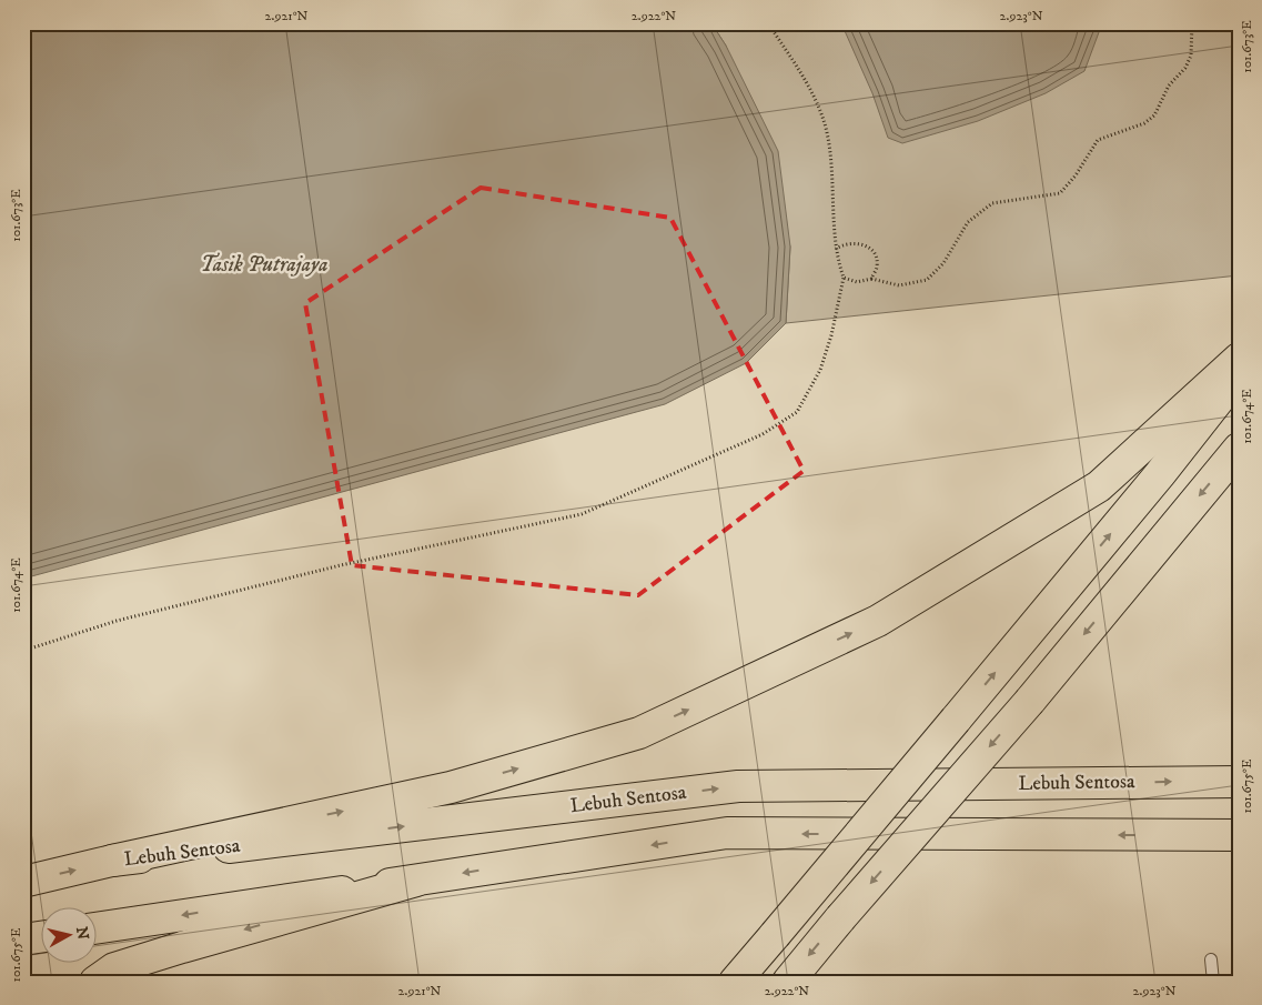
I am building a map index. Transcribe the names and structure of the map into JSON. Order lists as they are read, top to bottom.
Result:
{
  "streets": {
    "main road": ["Lebuh Sentosa"]
  },
  "water": ["Tasik Putrajaya"],
  "north": "right",
  "coordinates": [
    "2.921°N",
    "2.922°N",
    "2.923°N",
    "101.673°E",
    "101.674°E",
    "101.675°E"
  ]
}
